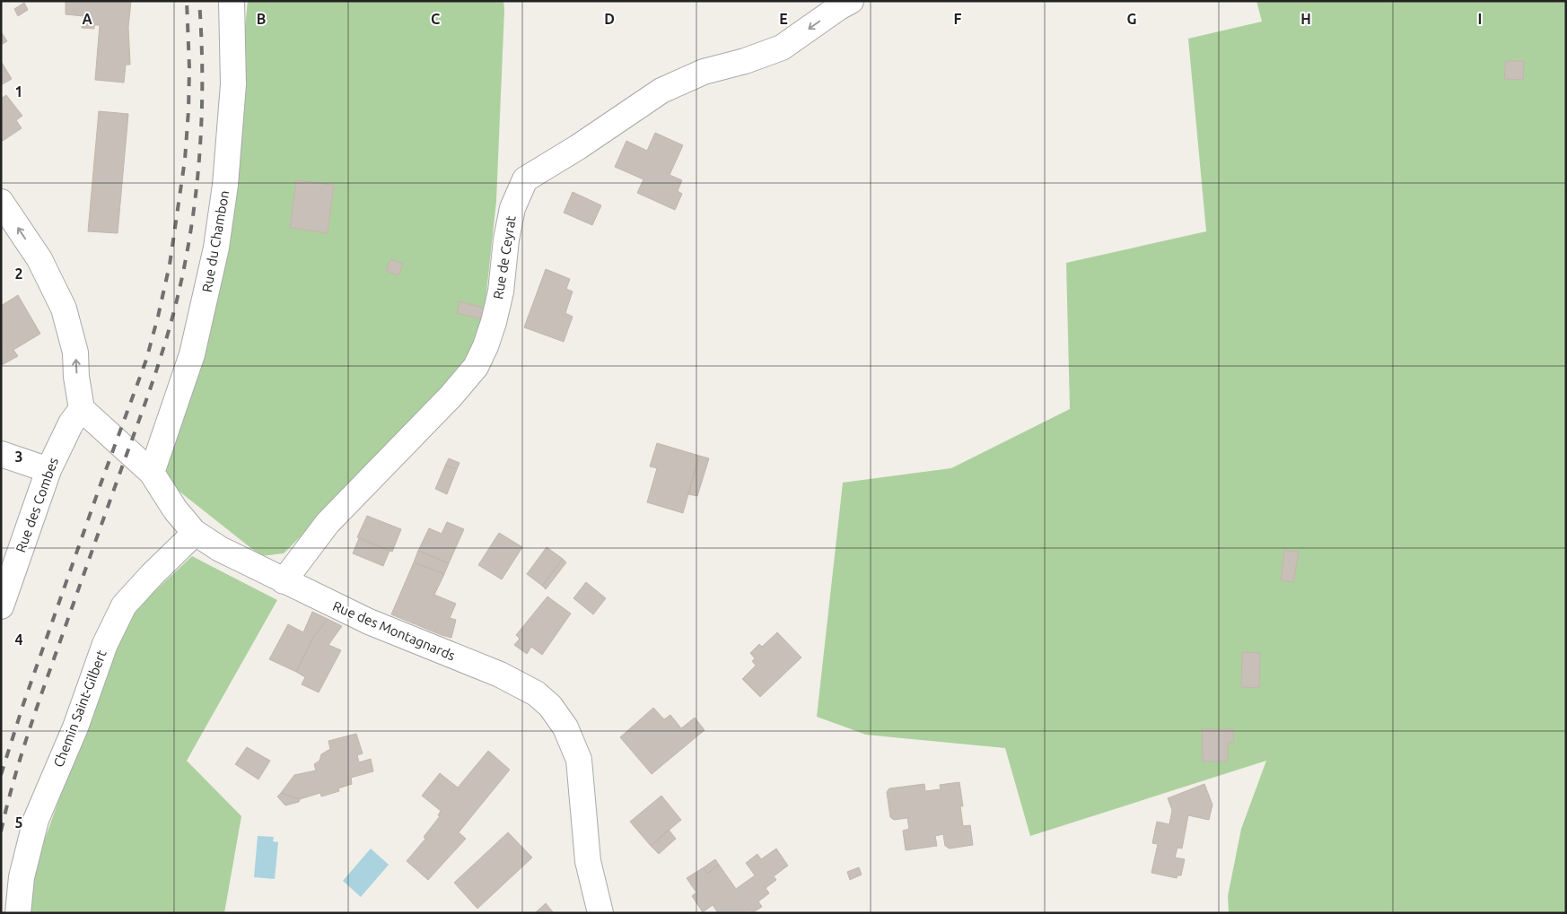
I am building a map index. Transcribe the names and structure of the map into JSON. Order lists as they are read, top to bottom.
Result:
{
  "streets": {
    "street": [
      "Rue du Chambon",
      "Rue de Ceyrat",
      "Rue des Combes",
      "Rue des Montagnards",
      "Chemin Saint-Gilbert"
    ]
  },
  "crossings": [
    ["Rue du Chambon", "Rue des Montagnards"],
    ["Rue de Ceyrat", "Rue des Montagnards"],
    ["Rue des Combes", "Rue des Montagnards"],
    ["Rue des Montagnards", "Chemin Saint-Gilbert"]
  ],
  "one_way": ["Rue de Ceyrat"],
  "grid": {
    "columns": [
      "A",
      "B",
      "C",
      "D",
      "E",
      "F",
      "G",
      "H",
      "I"
    ],
    "rows": [
      "1",
      "2",
      "3",
      "4",
      "5"
    ]
  }
}
